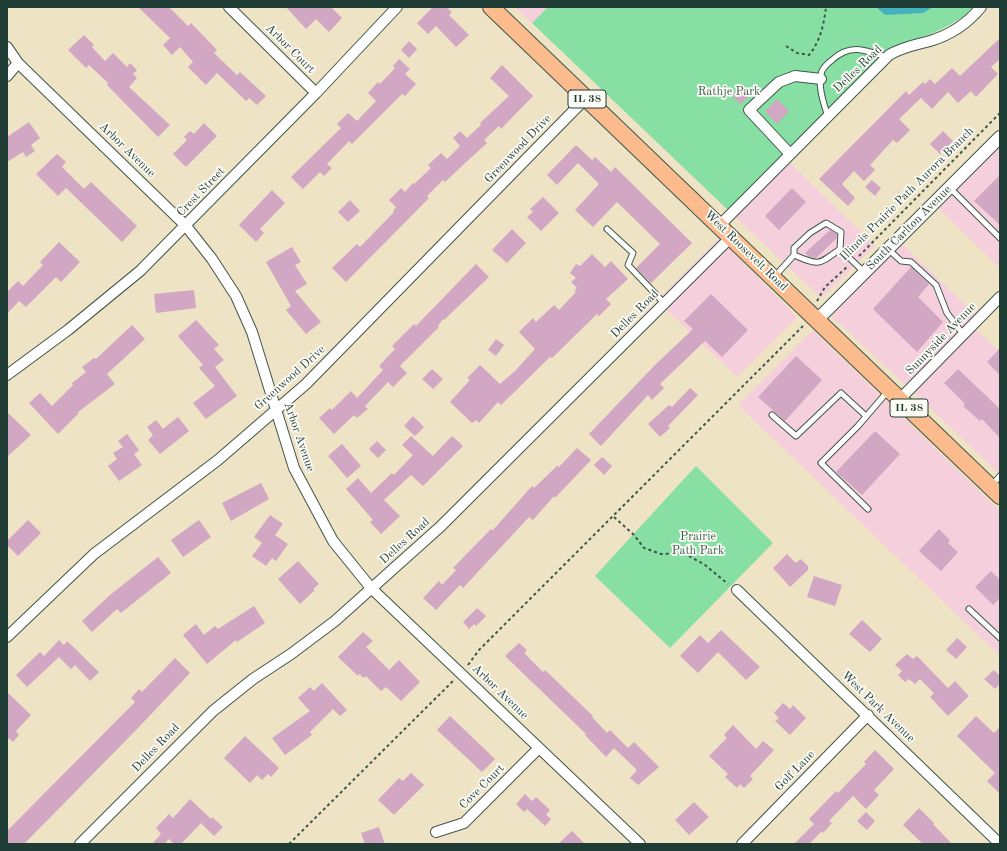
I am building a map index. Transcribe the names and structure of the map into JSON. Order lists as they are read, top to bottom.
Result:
{
  "streets": {
    "main road": ["IL 38", "West Roosevelt Road"],
    "street": [
      "Arbor Court",
      "Delles Road",
      "Greenwood Drive",
      "Arbor Avenue",
      "Crest Street",
      "South Carlton Avenue",
      "Sunnyside Avenue",
      "West Park Avenue",
      "Golf Lane",
      "Cove Court"
    ],
    "path": ["Illinois Prairie Path Aurora Branch"]
  },
  "crossings": [
    ["Arbor Court", "Crest Street"],
    ["Delles Road", "Arbor Avenue"],
    ["Delles Road", "West Roosevelt Road"],
    ["Greenwood Drive", "Arbor Avenue"],
    ["Greenwood Drive", "West Roosevelt Road"],
    ["Arbor Avenue", "Crest Street"],
    ["Arbor Avenue", "Cove Court"],
    ["South Carlton Avenue", "West Roosevelt Road"],
    ["West Roosevelt Road", "Sunnyside Avenue"],
    ["West Park Avenue", "Golf Lane"]
  ],
  "parks": ["Rathje Park", "Prairie Path Park"]
}
